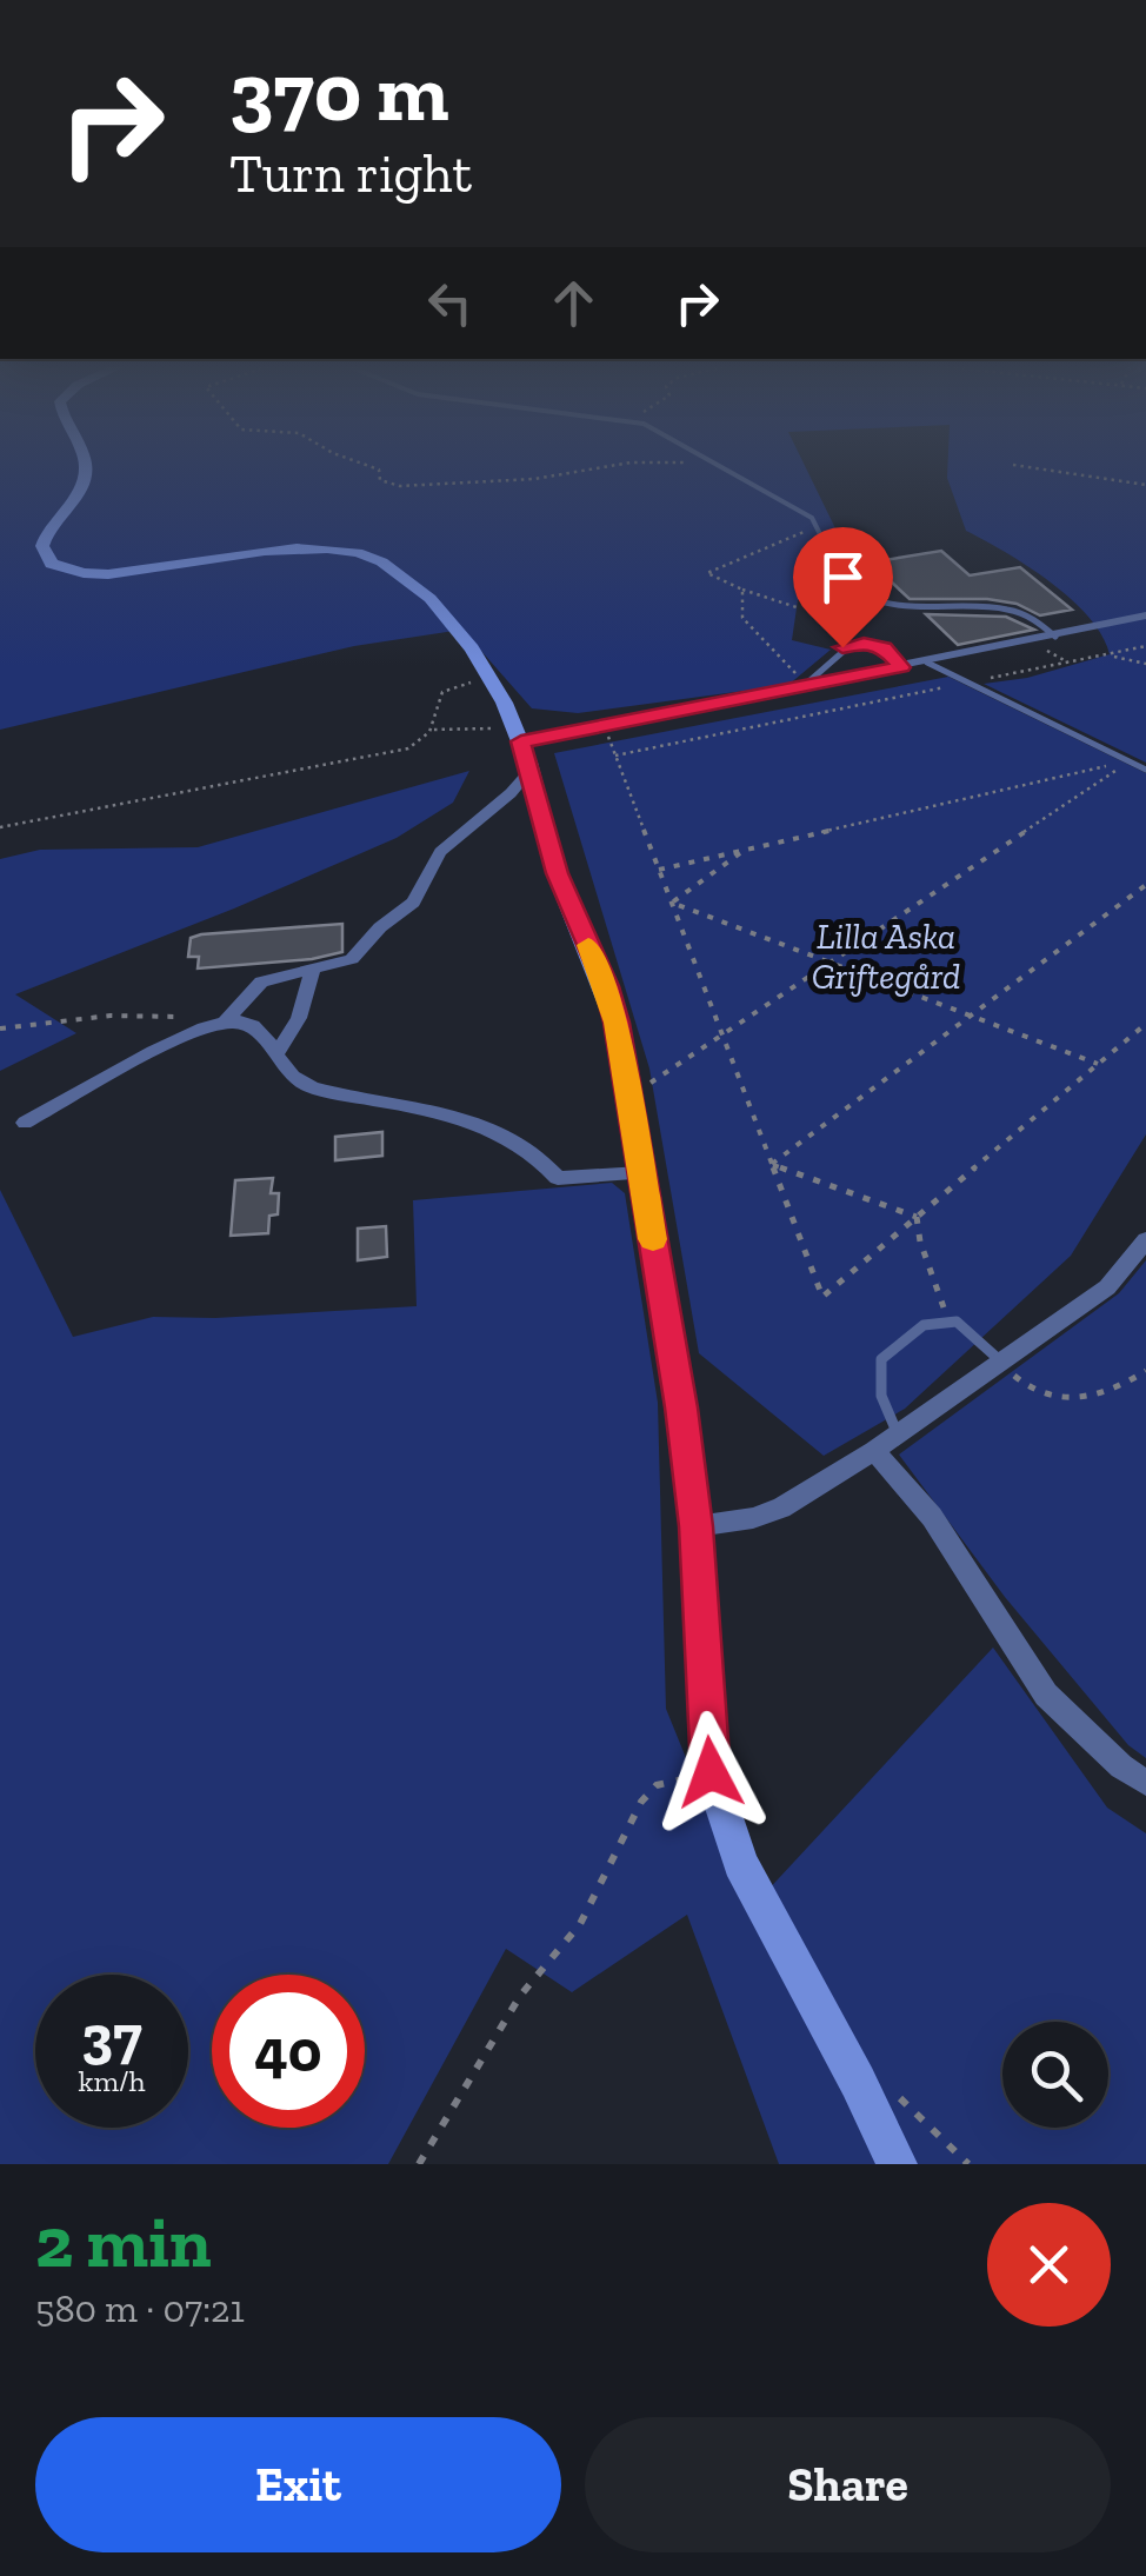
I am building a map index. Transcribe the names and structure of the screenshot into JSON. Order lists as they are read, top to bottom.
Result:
{
  "parks": ["Lilla Aska Griftegård"],
  "page": {
    "turn": ["370 m", "Turn right"],
    "speed": "37 km/h",
    "limit": "40",
    "heading": ["2 min", "580 m · 07:21"],
    "buttons": ["Exit", "Share"]
  }
}
